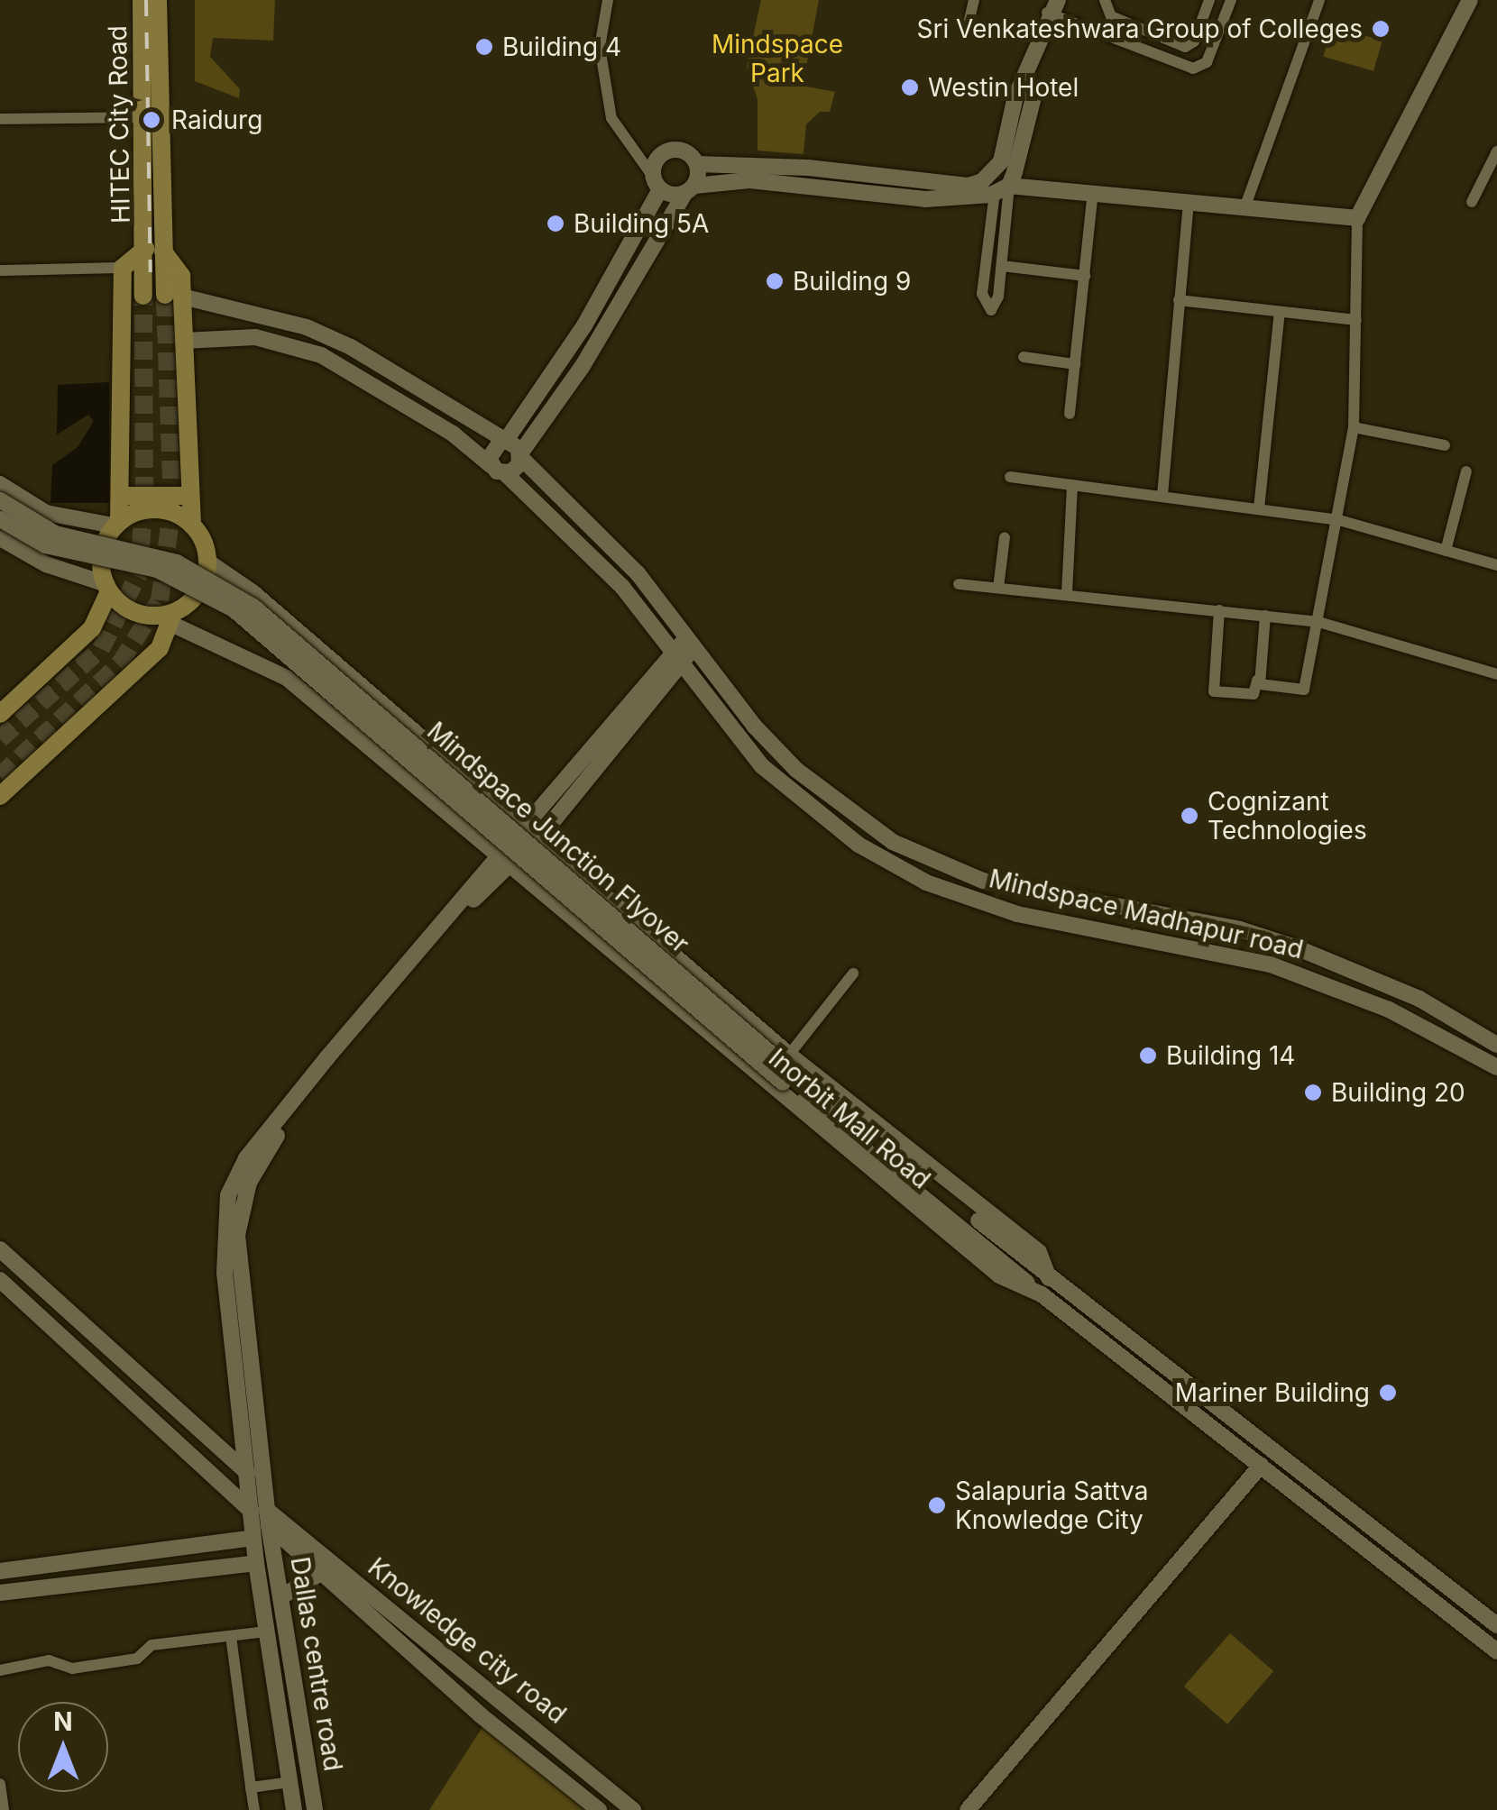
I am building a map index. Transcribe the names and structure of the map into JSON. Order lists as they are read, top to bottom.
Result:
{
  "streets": {
    "main road": ["HITEC City Road"],
    "street": [
      "Mindspace Junction Flyover",
      "Mindspace Madhapur road",
      "Inorbit Mall Road",
      "Knowledge city road",
      "Dallas centre road"
    ]
  },
  "crossings": [
    ["Mindspace Junction Flyover", "Inorbit Mall Road"],
    ["Knowledge city road", "Dallas centre road"]
  ],
  "parks": ["Mindspace Park"],
  "places": [
    "Sri Venkateshwara Group of Colleges",
    "Building 4",
    "Westin Hotel",
    "Raidurg",
    "Building 5A",
    "Building 9",
    "Cognizant Technologies",
    "Building 14",
    "Building 20",
    "Mariner Building",
    "Salapuria Sattva Knowledge City"
  ],
  "north": "top"
}
